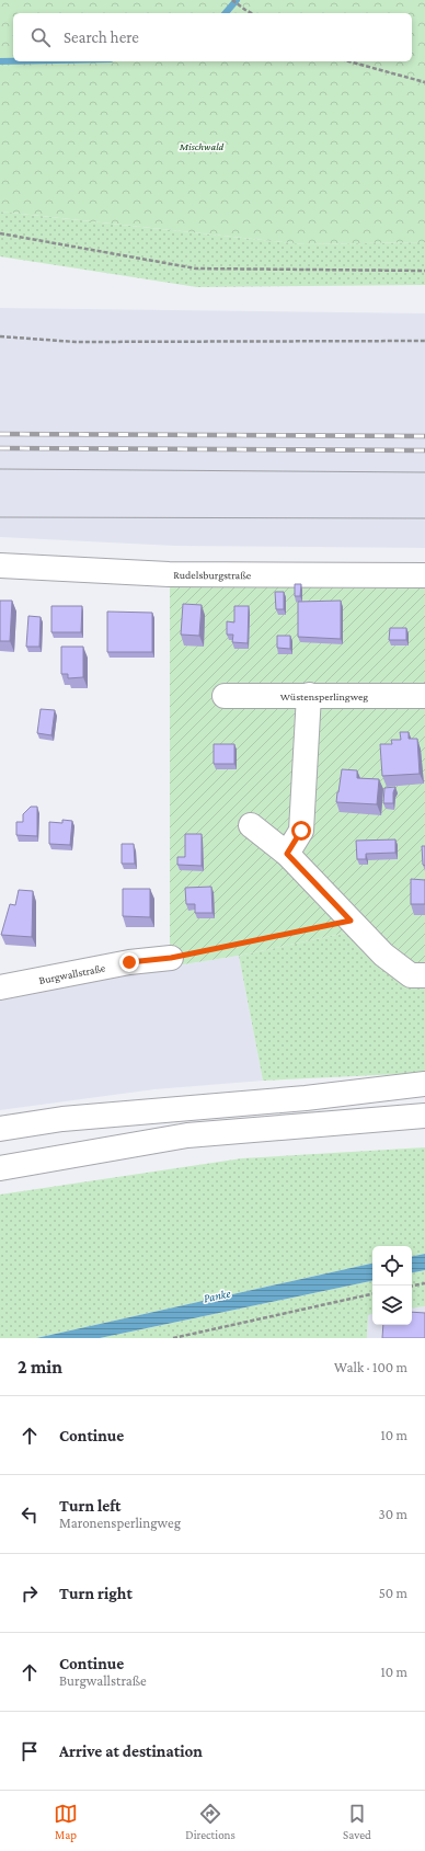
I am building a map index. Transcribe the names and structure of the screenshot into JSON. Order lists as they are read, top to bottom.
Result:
{
  "streets": {
    "main road": ["Rudelsburgstraße", "Wüstensperlingweg", "Burgwallstraße"]
  },
  "water": ["Panke"],
  "parks": ["Mischwald"],
  "page": {
    "search": "Search here",
    "heading": ["2 min", "Walk · 100 m"],
    "list": [
      ["Continue", "10 m"],
      ["Turn left", "Maronensperlingweg", "30 m"],
      ["Turn right", "50 m"],
      ["Continue", "Burgwallstraße", "10 m"],
      "Arrive at destination"
    ],
    "nav": ["Map", "Directions", "Saved"]
  }
}
